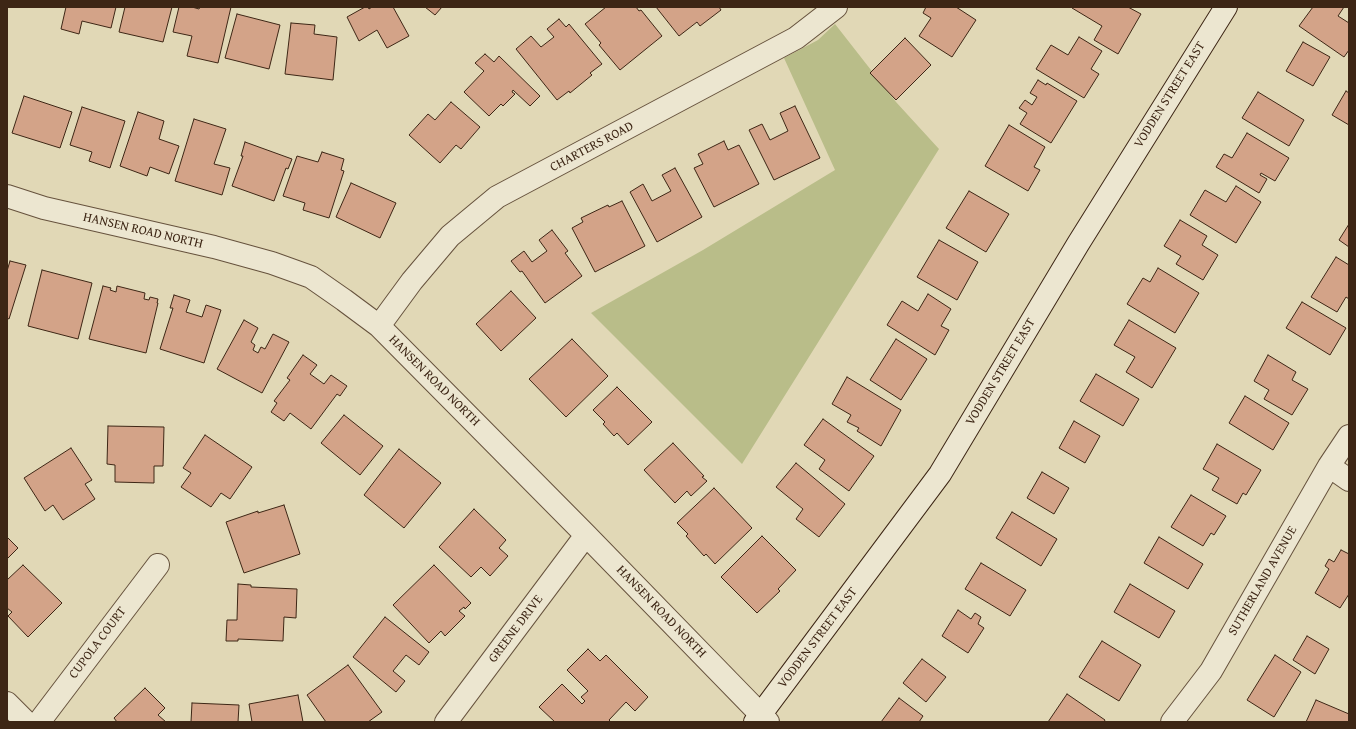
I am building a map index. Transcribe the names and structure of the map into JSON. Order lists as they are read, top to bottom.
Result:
{
  "streets": {
    "street": [
      "VODDEN STREET EAST",
      "CHARTERS ROAD",
      "HANSEN ROAD NORTH",
      "SUTHERLAND AVENUE",
      "GREENE DRIVE",
      "CUPOLA COURT"
    ]
  },
  "crossings": [
    ["VODDEN STREET EAST", "HANSEN ROAD NORTH"],
    ["CHARTERS ROAD", "HANSEN ROAD NORTH"],
    ["HANSEN ROAD NORTH", "GREENE DRIVE"]
  ]
}
